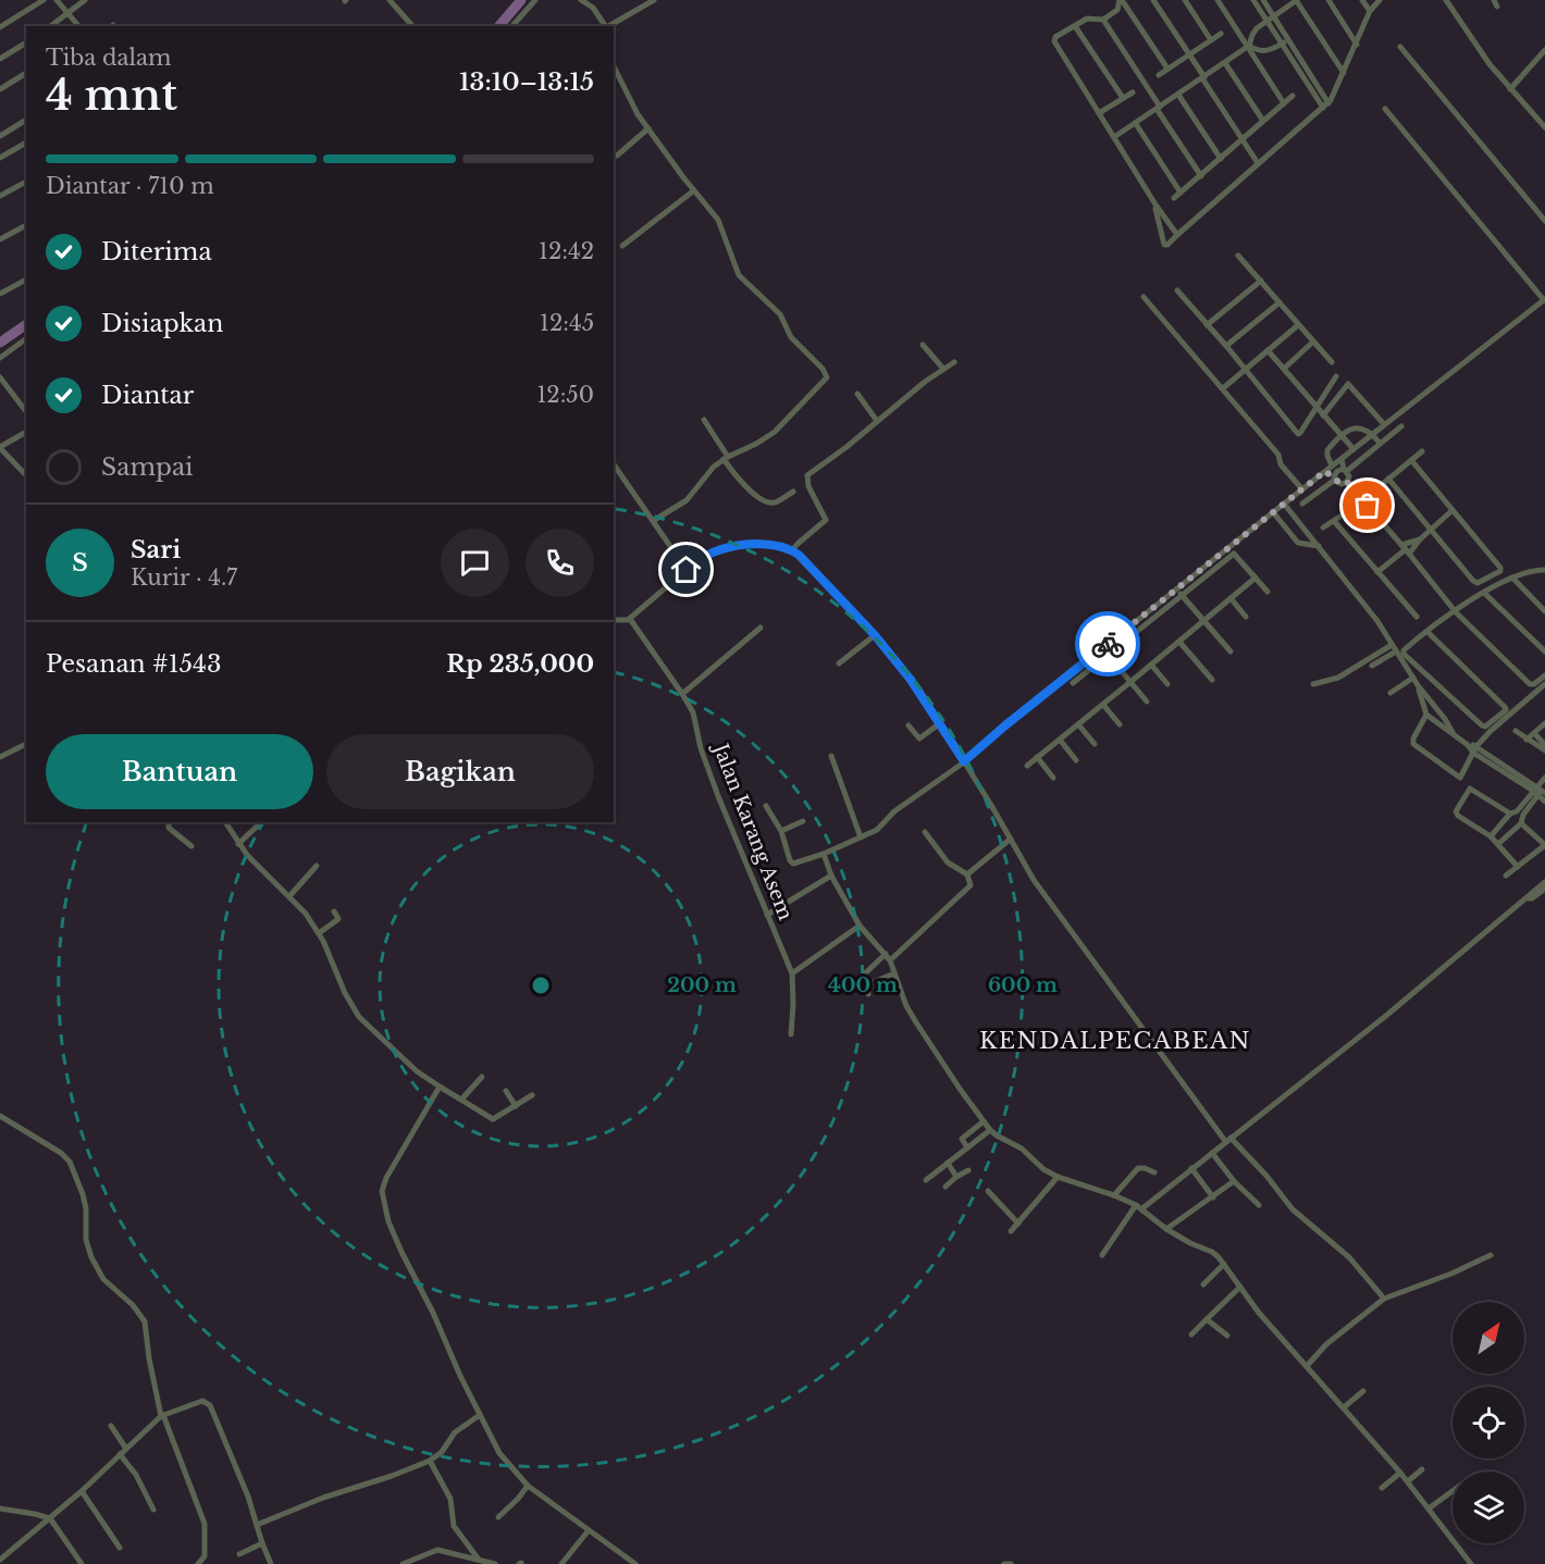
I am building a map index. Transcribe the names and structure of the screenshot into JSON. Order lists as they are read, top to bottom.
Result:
{
  "streets": {
    "street": ["Jalan Karang Asem"]
  },
  "districts": ["KENDALPECABEAN"],
  "north": "top right",
  "page": {
    "heading": ["4 mnt", "Tiba dalam", "13:10–13:15"],
    "panel": [
      "Sari",
      "Kurir · 4.7",
      "Pesanan #1543",
      "Rp 235,000"
    ],
    "bar": "Diantar · 710 m",
    "list": [
      ["Diterima", "12:42"],
      ["Disiapkan", "12:45"],
      ["Diantar", "12:50"],
      "Sampai"
    ],
    "round": "S",
    "buttons": ["Bantuan", "Bagikan"]
  },
  "rings": ["200 m", "400 m", "600 m"]
}
